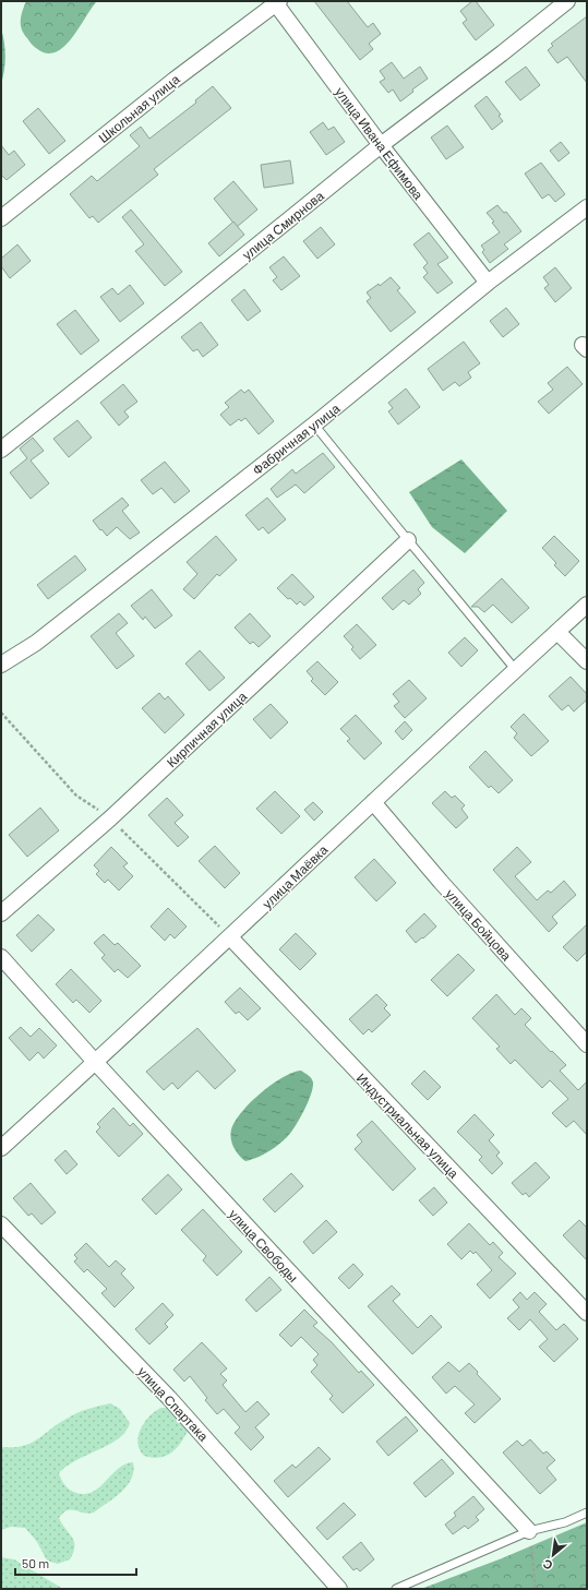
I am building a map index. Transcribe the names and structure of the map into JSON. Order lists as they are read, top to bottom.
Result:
{
  "streets": {
    "street": [
      "Школьная улица",
      "улица Ивана Ефимова",
      "улица Смирнова",
      "Фабричная улица",
      "Кирпичная улица",
      "улица Маёвка",
      "улица Бойцова",
      "Индустриальная улица",
      "улица Свободы",
      "улица Спартака"
    ]
  },
  "crossings": [
    ["Школьная улица", "улица Ивана Ефимова"],
    ["улица Ивана Ефимова", "улица Смирнова"],
    ["улица Ивана Ефимова", "Фабричная улица"],
    ["улица Маёвка", "улица Бойцова"],
    ["улица Маёвка", "Индустриальная улица"],
    ["улица Маёвка", "улица Свободы"]
  ],
  "scale_bar": "50 m",
  "north": "bottom left"
}
